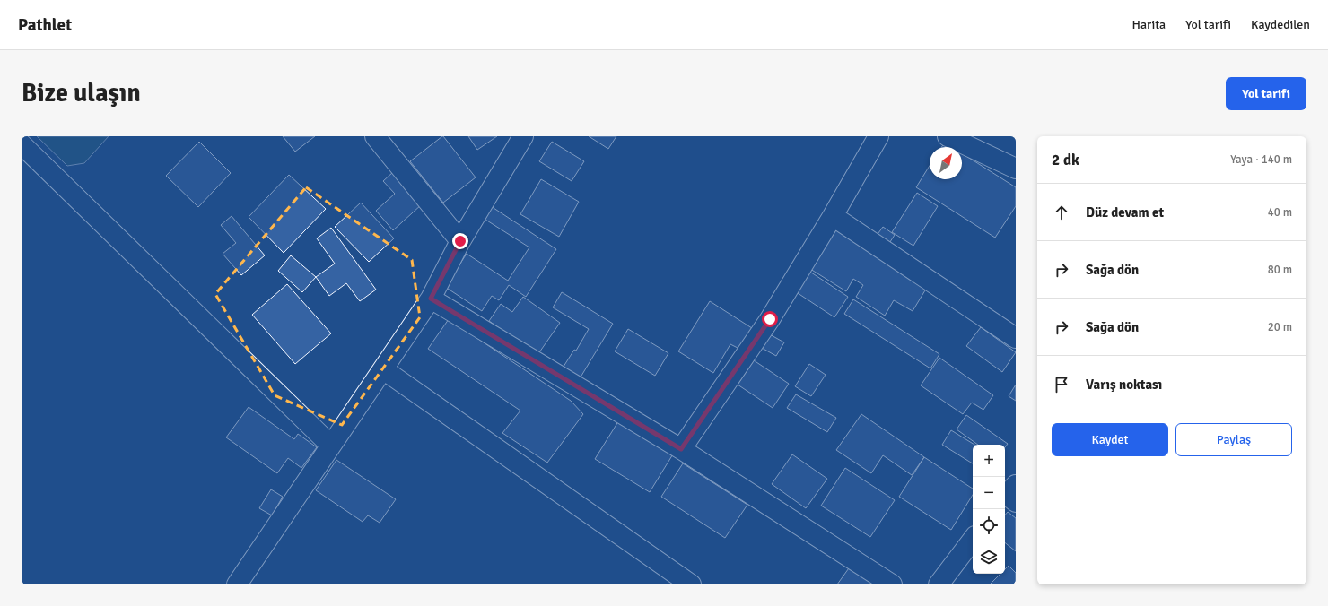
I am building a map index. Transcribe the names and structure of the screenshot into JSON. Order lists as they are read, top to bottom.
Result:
{
  "north": "top right",
  "page": {
    "header": "Pathlet",
    "nav": ["Harita", "Yol tarifi", "Kaydedilen"],
    "buttons": [
      "Yol tarifi",
      ["Kaydet", "Paylaş"]
    ],
    "title": "Bize ulaşın",
    "heading": ["2 dk", "Yaya · 140 m"],
    "list": [
      ["Düz devam et", "40 m"],
      ["Sağa dön", "80 m"],
      ["Sağa dön", "20 m"],
      "Varış noktası"
    ],
    "map_buttons": ["+", "−"]
  }
}
